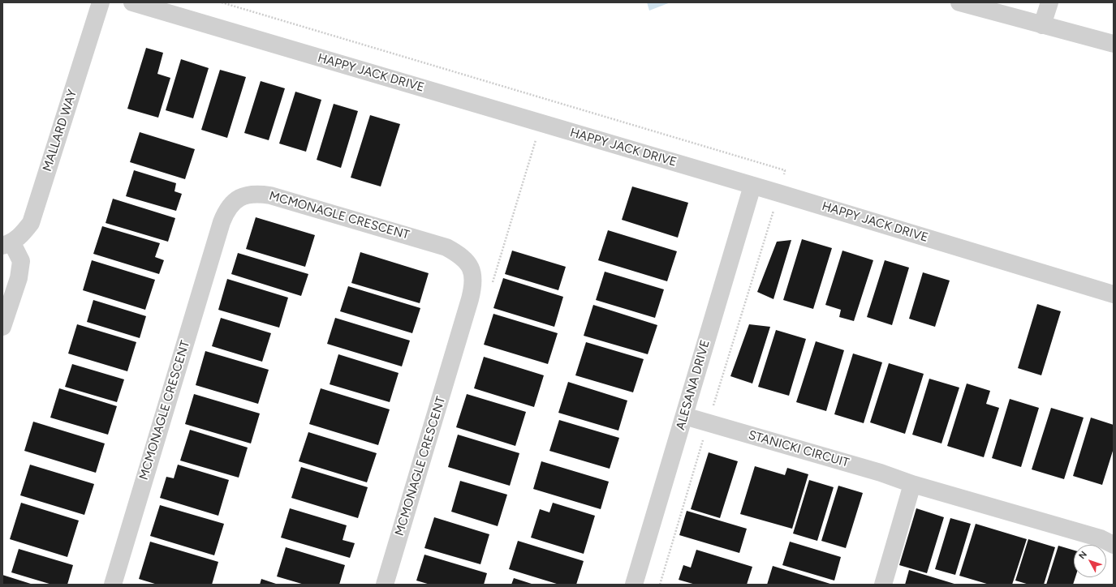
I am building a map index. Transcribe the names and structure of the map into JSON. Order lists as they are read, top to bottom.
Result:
{
  "streets": {
    "street": [
      "HAPPY JACK DRIVE",
      "MALLARD WAY",
      "MCMONAGLE CRESCENT",
      "ALESANA DRIVE",
      "STANICKI CIRCUIT"
    ]
  },
  "crossings": [
    ["HAPPY JACK DRIVE", "ALESANA DRIVE"],
    ["ALESANA DRIVE", "STANICKI CIRCUIT"]
  ],
  "north": "top left"
}
